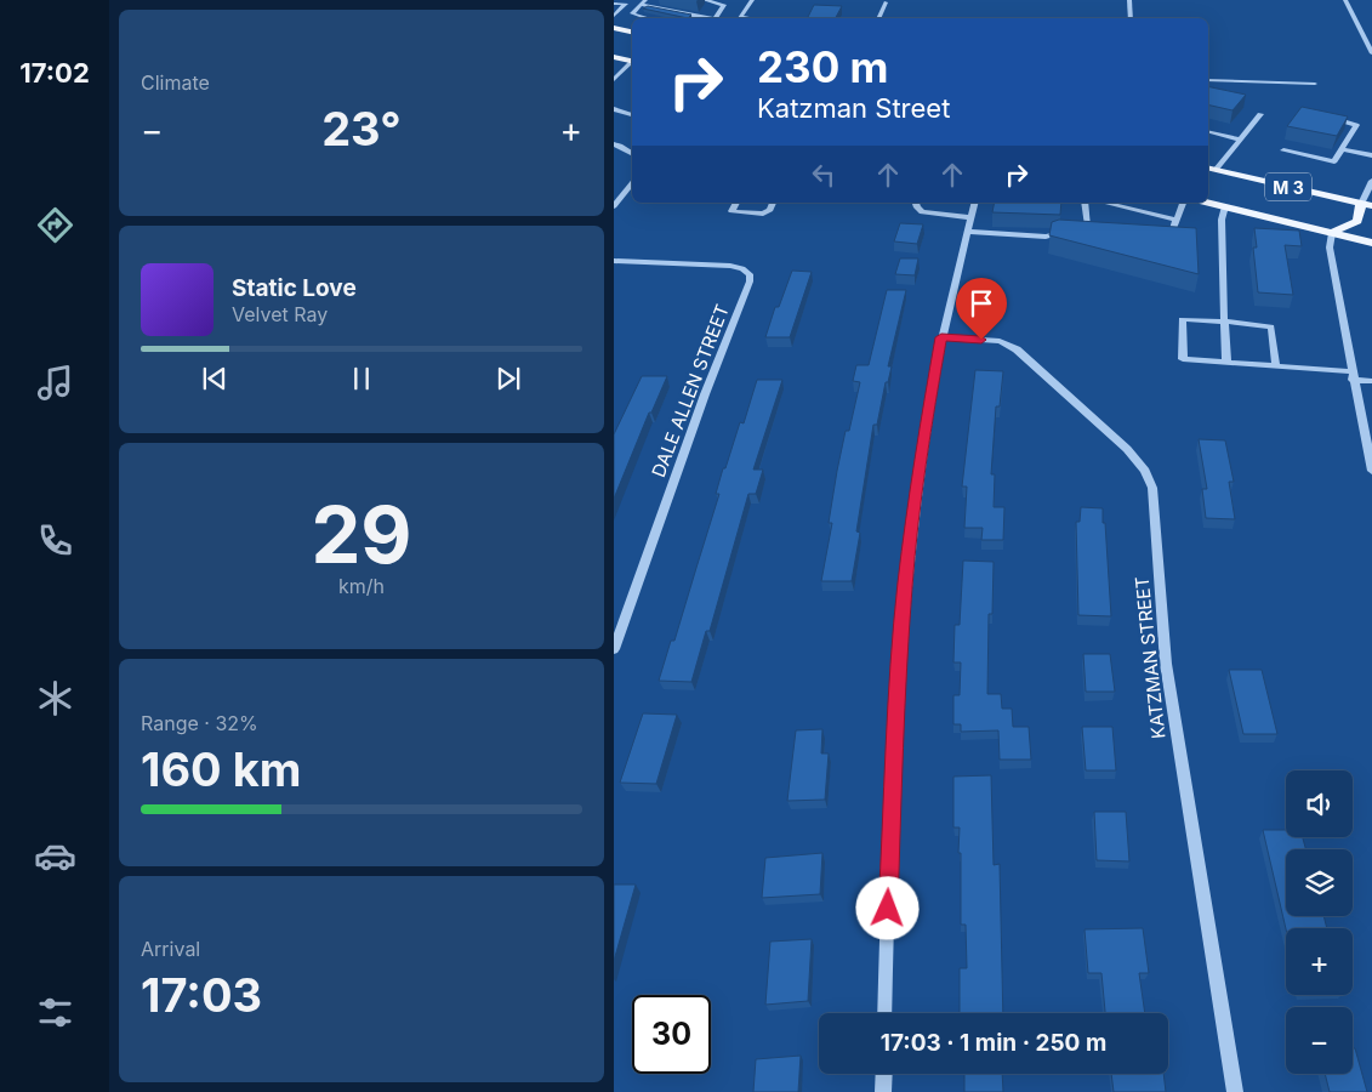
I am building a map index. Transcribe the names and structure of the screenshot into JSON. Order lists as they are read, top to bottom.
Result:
{
  "streets": {
    "main road": ["M 3"],
    "street": ["DALE ALLEN STREET", "KATZMAN STREET"]
  },
  "page": {
    "tabs": "17:02",
    "tile": [
      "Climate",
      ["29", "km/h"],
      ["Range · 32%", "160 km"],
      ["Arrival", "17:03"]
    ],
    "turn": ["230 m", "Katzman Street"],
    "heat": ["−", "23°", "+"],
    "song": ["Static Love", "Velvet Ray"],
    "map_buttons": ["+", "−"],
    "limit": "30",
    "trip": "17:03 · 1 min · 250 m"
  }
}
